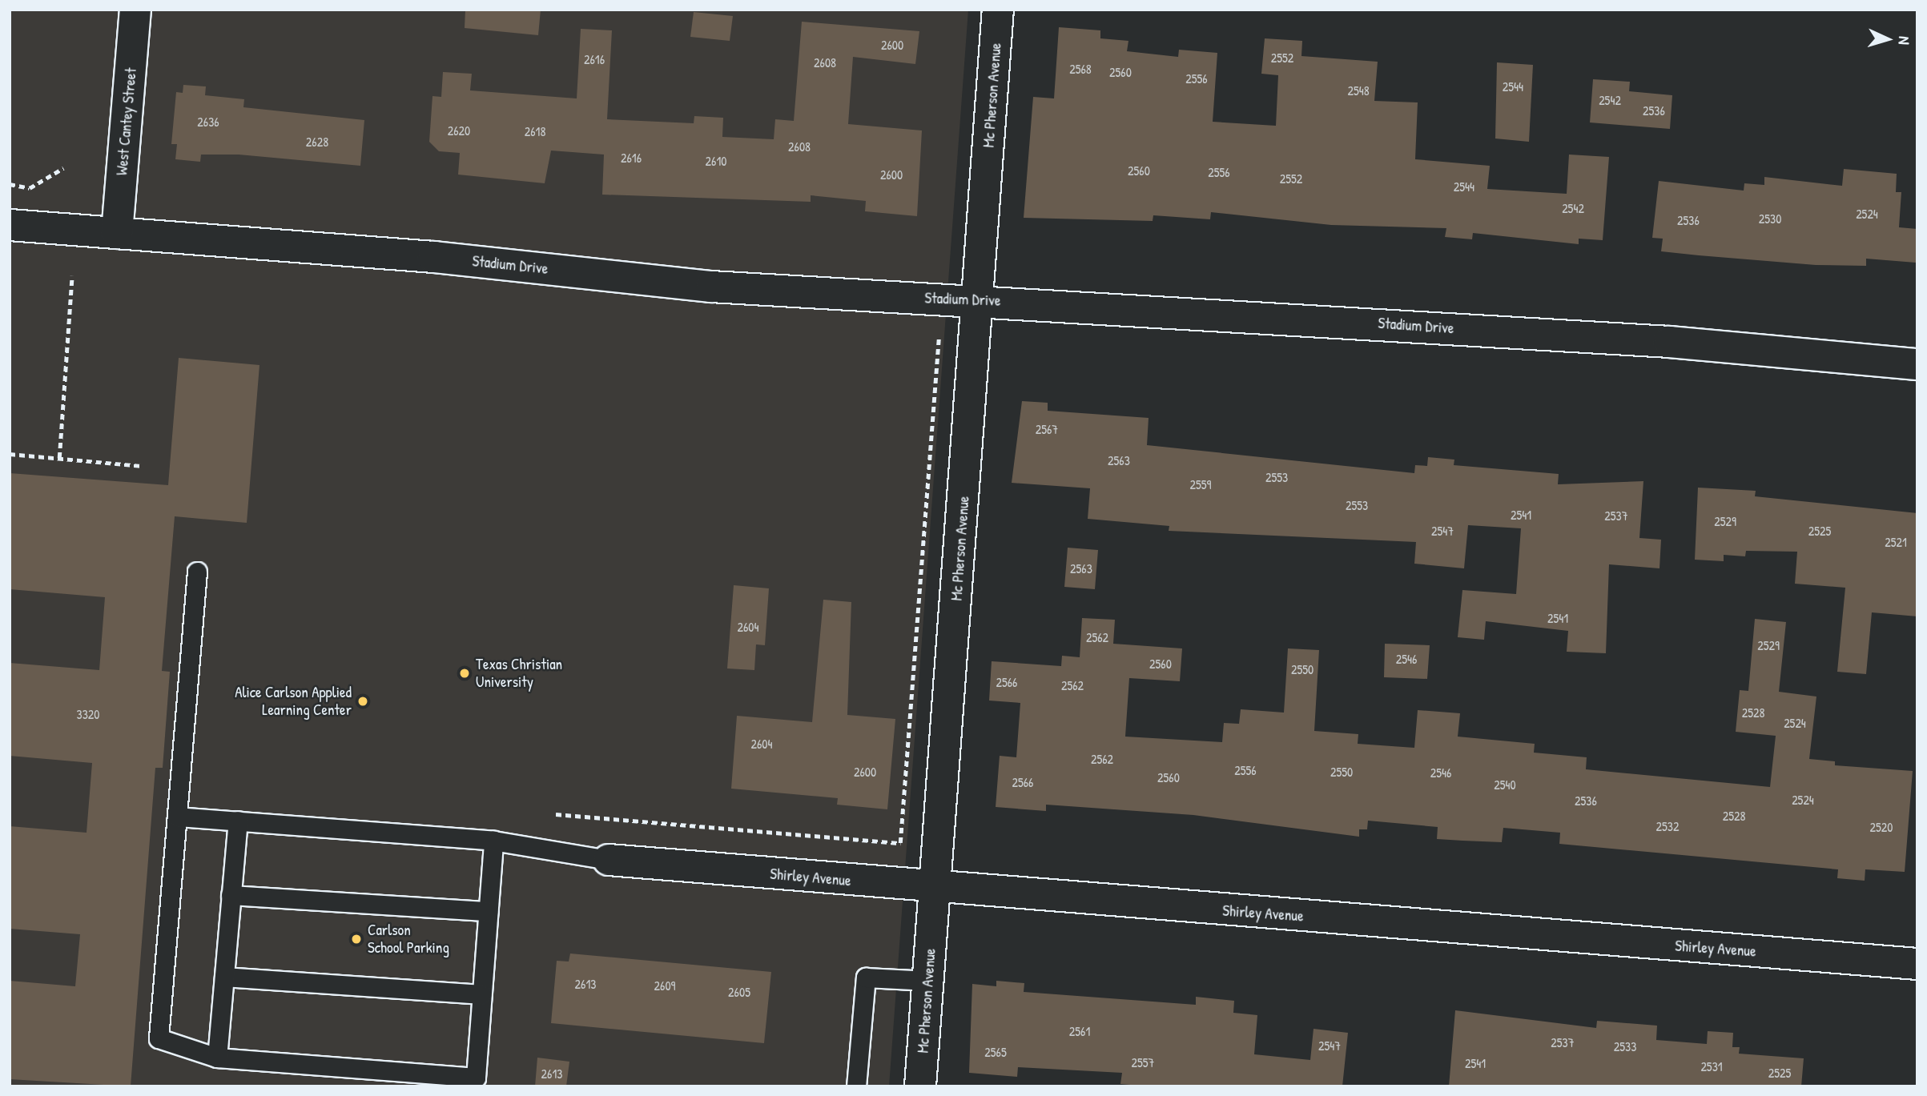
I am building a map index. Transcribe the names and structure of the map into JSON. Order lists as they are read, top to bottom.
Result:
{
  "streets": {
    "street": [
      "Mc Pherson Avenue",
      "West Cantey Street",
      "Stadium Drive",
      "Shirley Avenue"
    ]
  },
  "crossings": [
    ["Mc Pherson Avenue", "Stadium Drive"],
    ["Mc Pherson Avenue", "Shirley Avenue"],
    ["West Cantey Street", "Stadium Drive"]
  ],
  "places": ["Texas Christian University", "Alice Carlson Applied Learning Center", "Carlson School Parking"],
  "house_numbers": [
    "2600",
    "2552",
    "2616",
    "2608",
    "2568",
    "2560",
    "2556",
    "2544",
    "2548",
    "2542",
    "2536",
    "2636",
    "2620",
    "2618",
    "2628",
    "2608",
    "2616",
    "2610",
    "2560",
    "2556",
    "2600",
    "2552",
    "2544",
    "2542",
    "2524",
    "2530",
    "2536",
    "2567",
    "2563",
    "2553",
    "2559",
    "2553",
    "2541",
    "2537",
    "2529",
    "2547",
    "2525",
    "2521",
    "2563",
    "2541",
    "2604",
    "2562",
    "2529",
    "2546",
    "2560",
    "2550",
    "2566",
    "2562",
    "2528",
    "3320",
    "2524",
    "2604",
    "2562",
    "2556",
    "2600",
    "2550",
    "2546",
    "2560",
    "2566",
    "2540",
    "2524",
    "2536",
    "2528",
    "2532",
    "2520",
    "2613",
    "2609",
    "2605",
    "2561",
    "2537",
    "2547",
    "2533",
    "2565",
    "2557",
    "2541",
    "2531",
    "2525",
    "2613"
  ],
  "north": "right"
}
